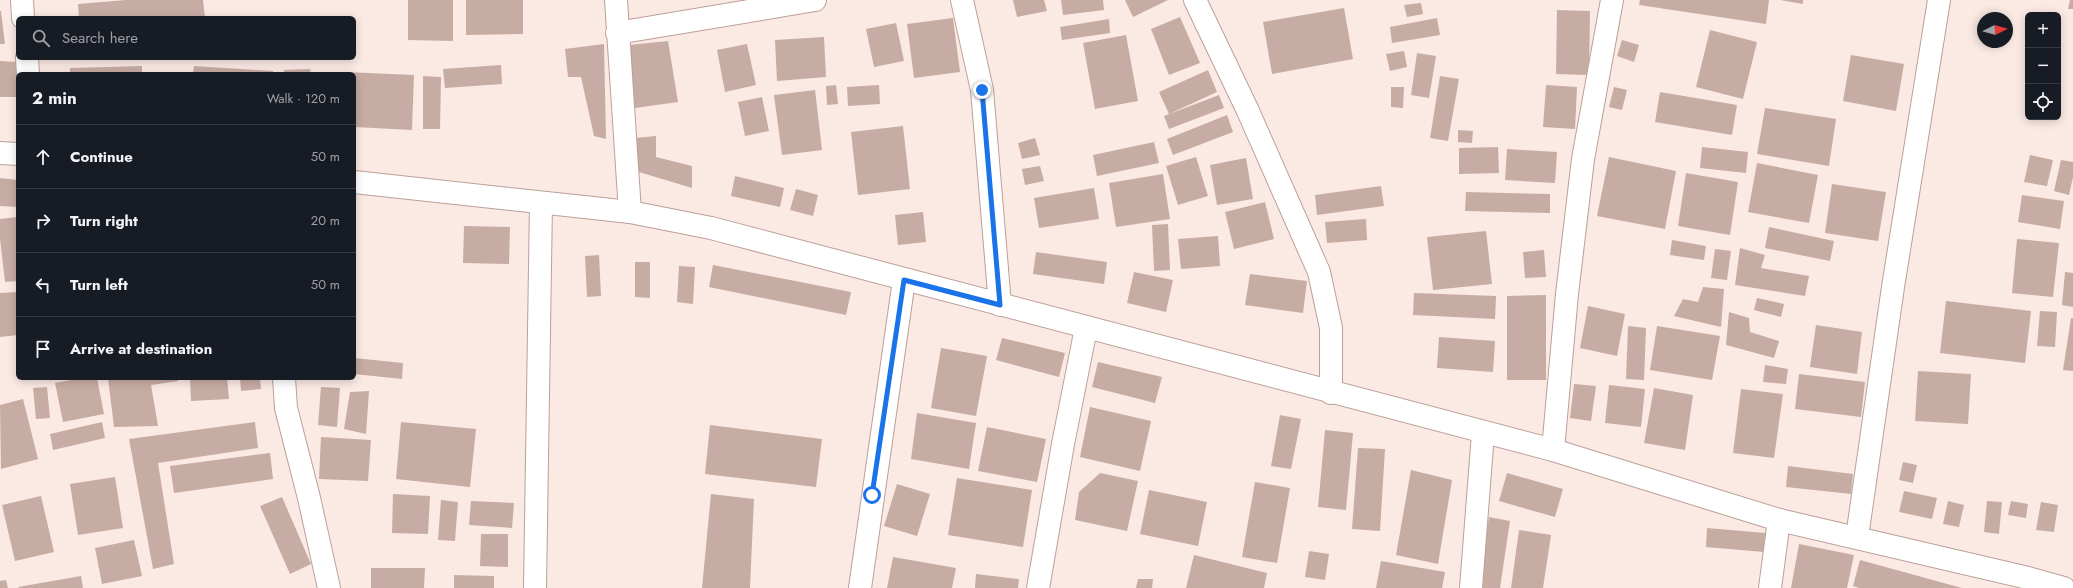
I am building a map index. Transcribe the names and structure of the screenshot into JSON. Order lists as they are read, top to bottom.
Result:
{
  "north": "right",
  "page": {
    "map_buttons": ["+", "−"],
    "search": "Search here",
    "heading": ["2 min", "Walk · 120 m"],
    "list": [
      ["Continue", "50 m"],
      ["Turn right", "20 m"],
      ["Turn left", "50 m"],
      "Arrive at destination"
    ]
  }
}
